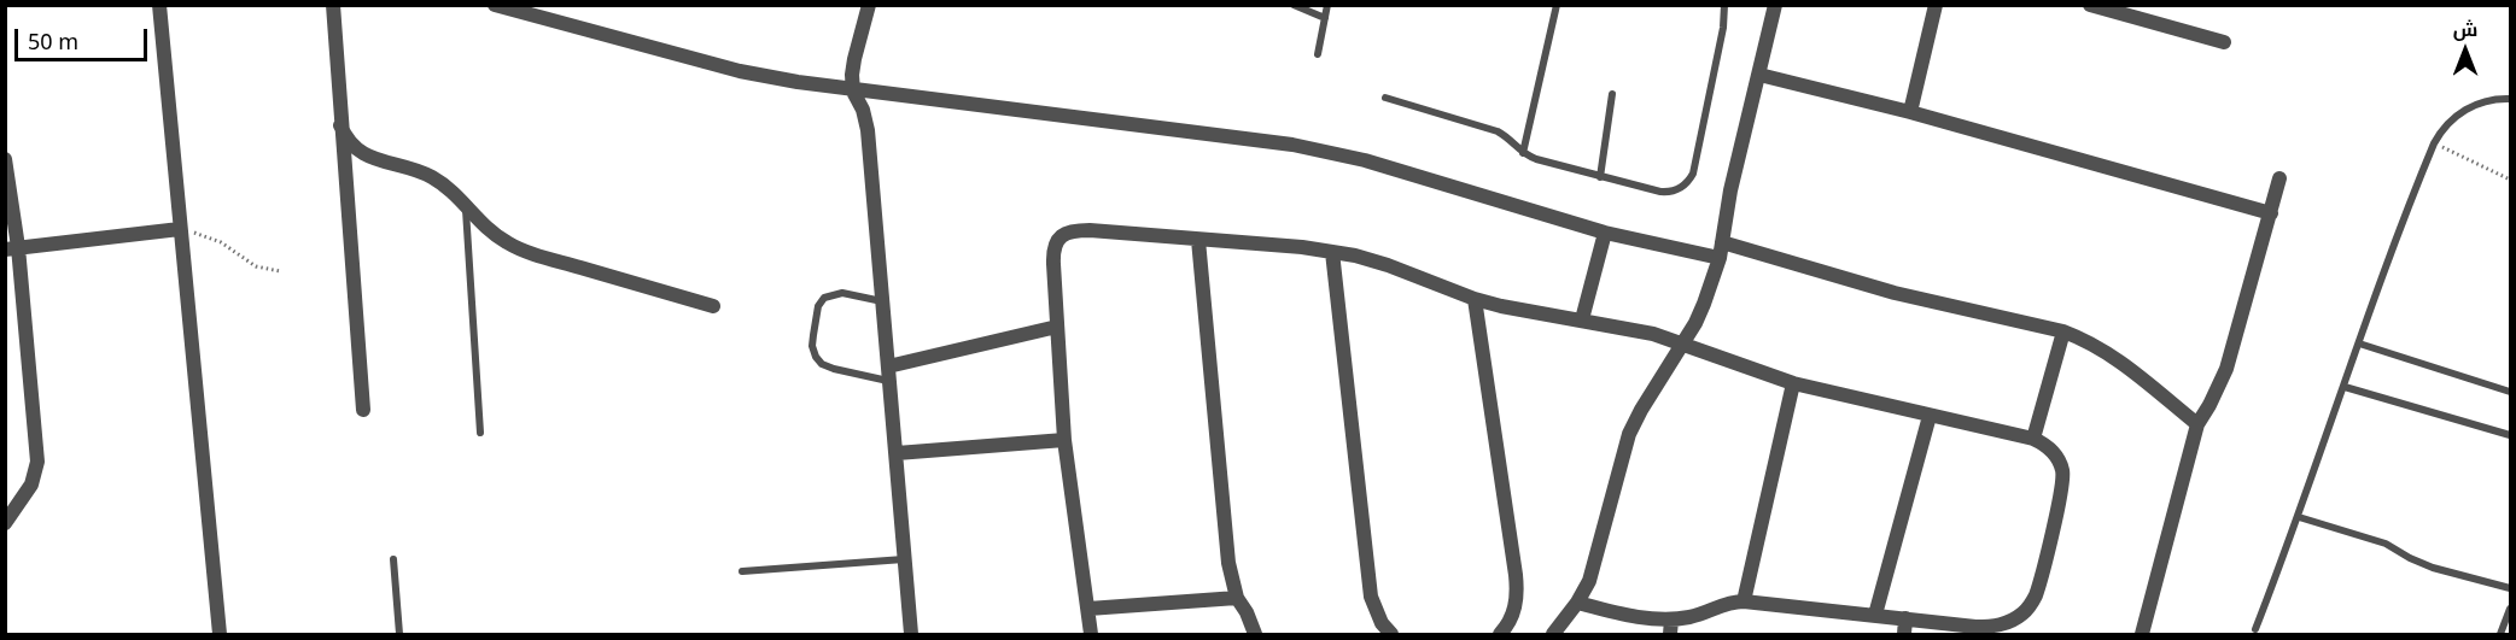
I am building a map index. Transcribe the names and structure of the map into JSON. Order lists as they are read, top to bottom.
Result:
{
  "scale_bar": "50 m",
  "north": "top"
}
